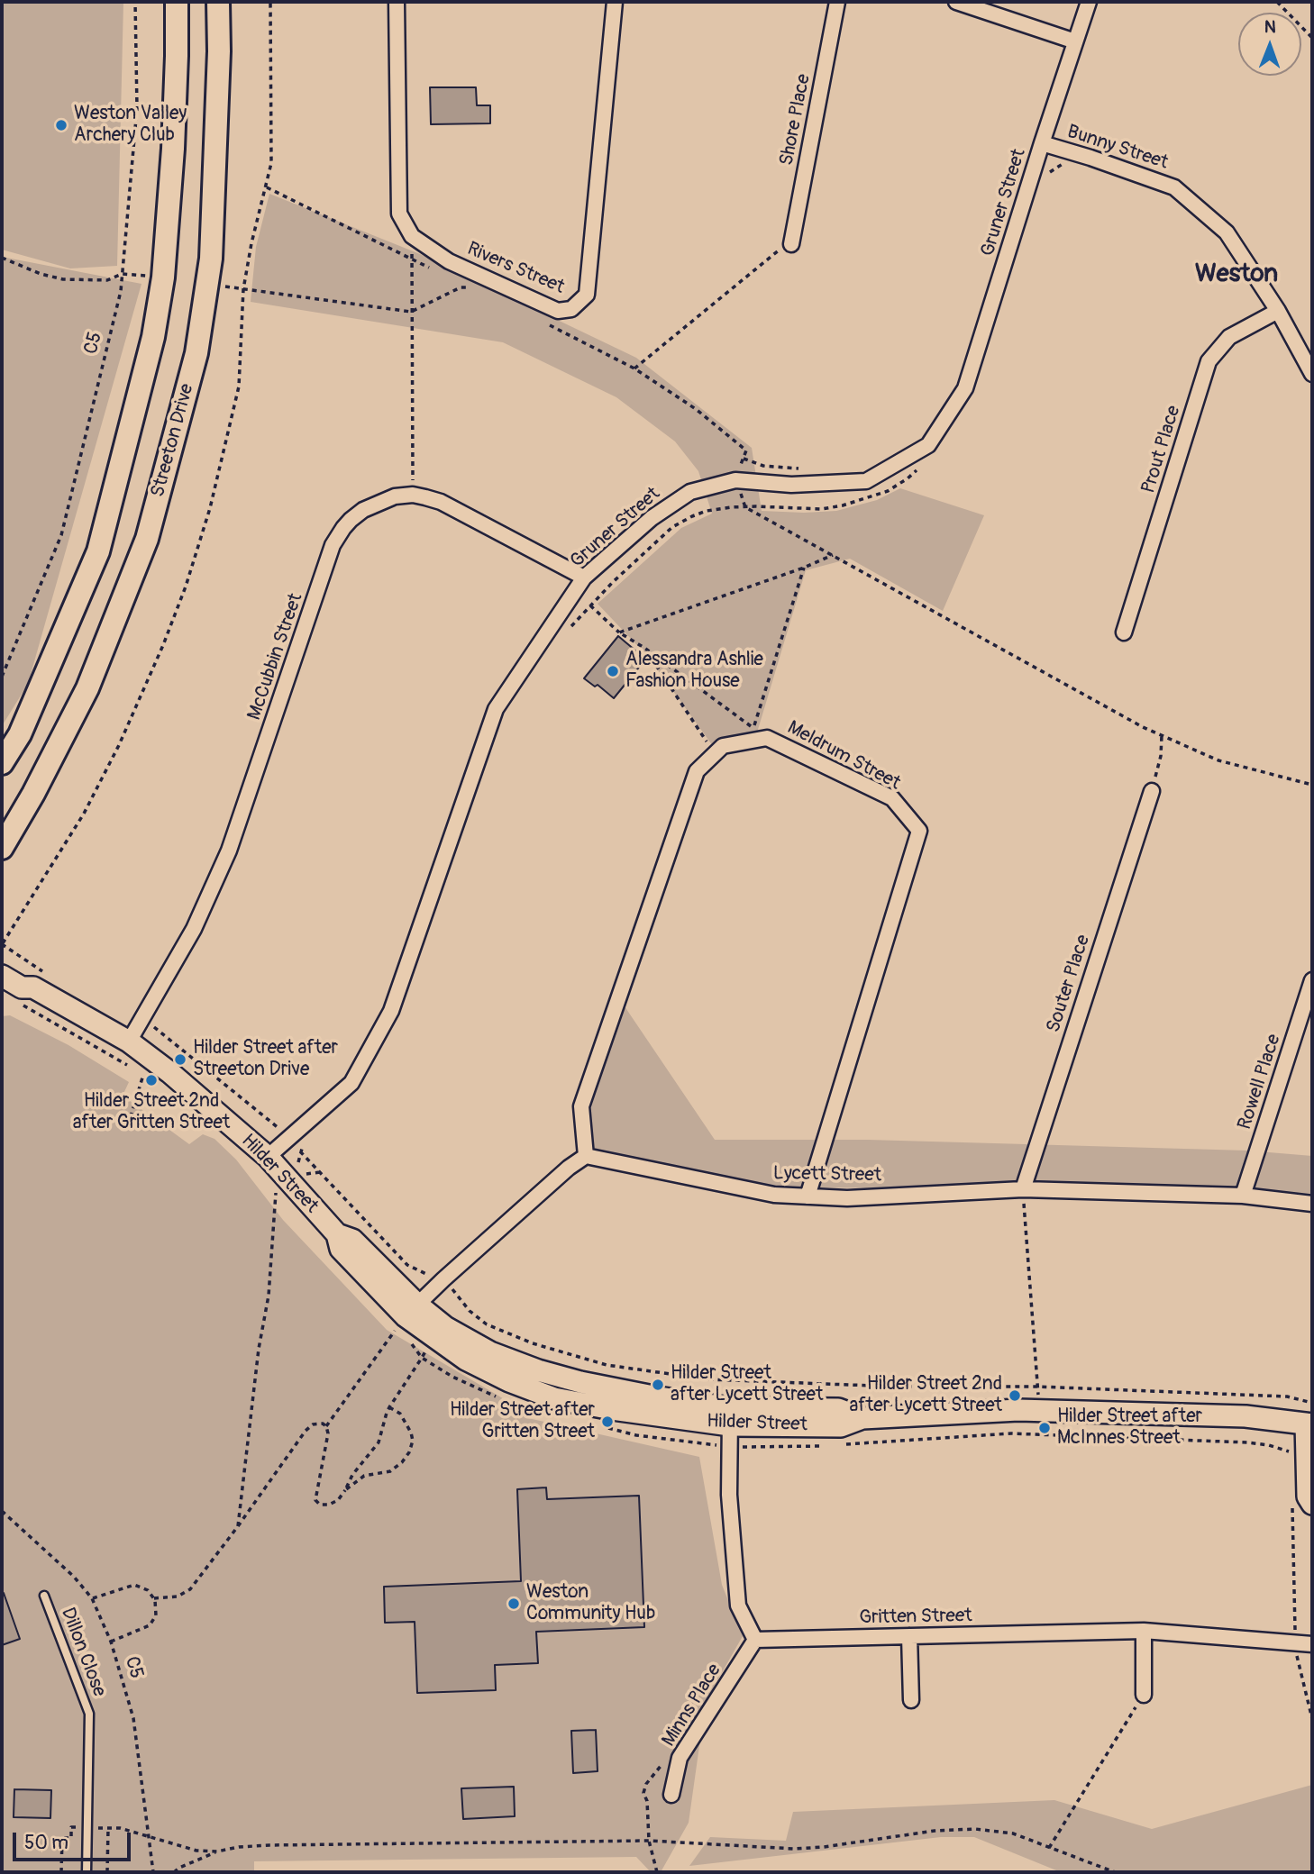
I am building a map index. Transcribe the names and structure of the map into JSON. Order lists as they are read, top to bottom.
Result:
{
  "streets": {
    "main road": ["Streeton Drive"],
    "street": [
      "Shore Place",
      "Bunny Street",
      "Gruner Street",
      "Rivers Street",
      "Prout Place",
      "McCubbin Street",
      "Meldrum Street",
      "Souter Place",
      "Rowell Place",
      "Hilder Street",
      "Lycett Street",
      "Gritten Street",
      "Minns Place"
    ],
    "lane": ["Dillon Close"],
    "path": ["C5"]
  },
  "crossings": [
    ["Bunny Street", "Gruner Street"],
    ["Bunny Street", "Prout Place"],
    ["Gruner Street", "McCubbin Street"],
    ["Gruner Street", "Hilder Street"],
    ["McCubbin Street", "Hilder Street"],
    ["Meldrum Street", "Lycett Street"],
    ["Souter Place", "Lycett Street"],
    ["Rowell Place", "Lycett Street"],
    ["Gritten Street", "Minns Place"]
  ],
  "districts": ["Weston"],
  "places": [
    "Weston Valley Archery Club",
    "Alessandra Ashlie Fashion House",
    "Hilder Street after Streeton Drive",
    "Hilder Street 2nd after Gritten Street",
    "Hilder Street after Lycett Street",
    "Hilder Street 2nd after Lycett Street",
    "Hilder Street after Gritten Street",
    "Hilder Street after McInnes Street",
    "Weston Community Hub"
  ],
  "scale_bar": "50 m",
  "north": "top"
}
